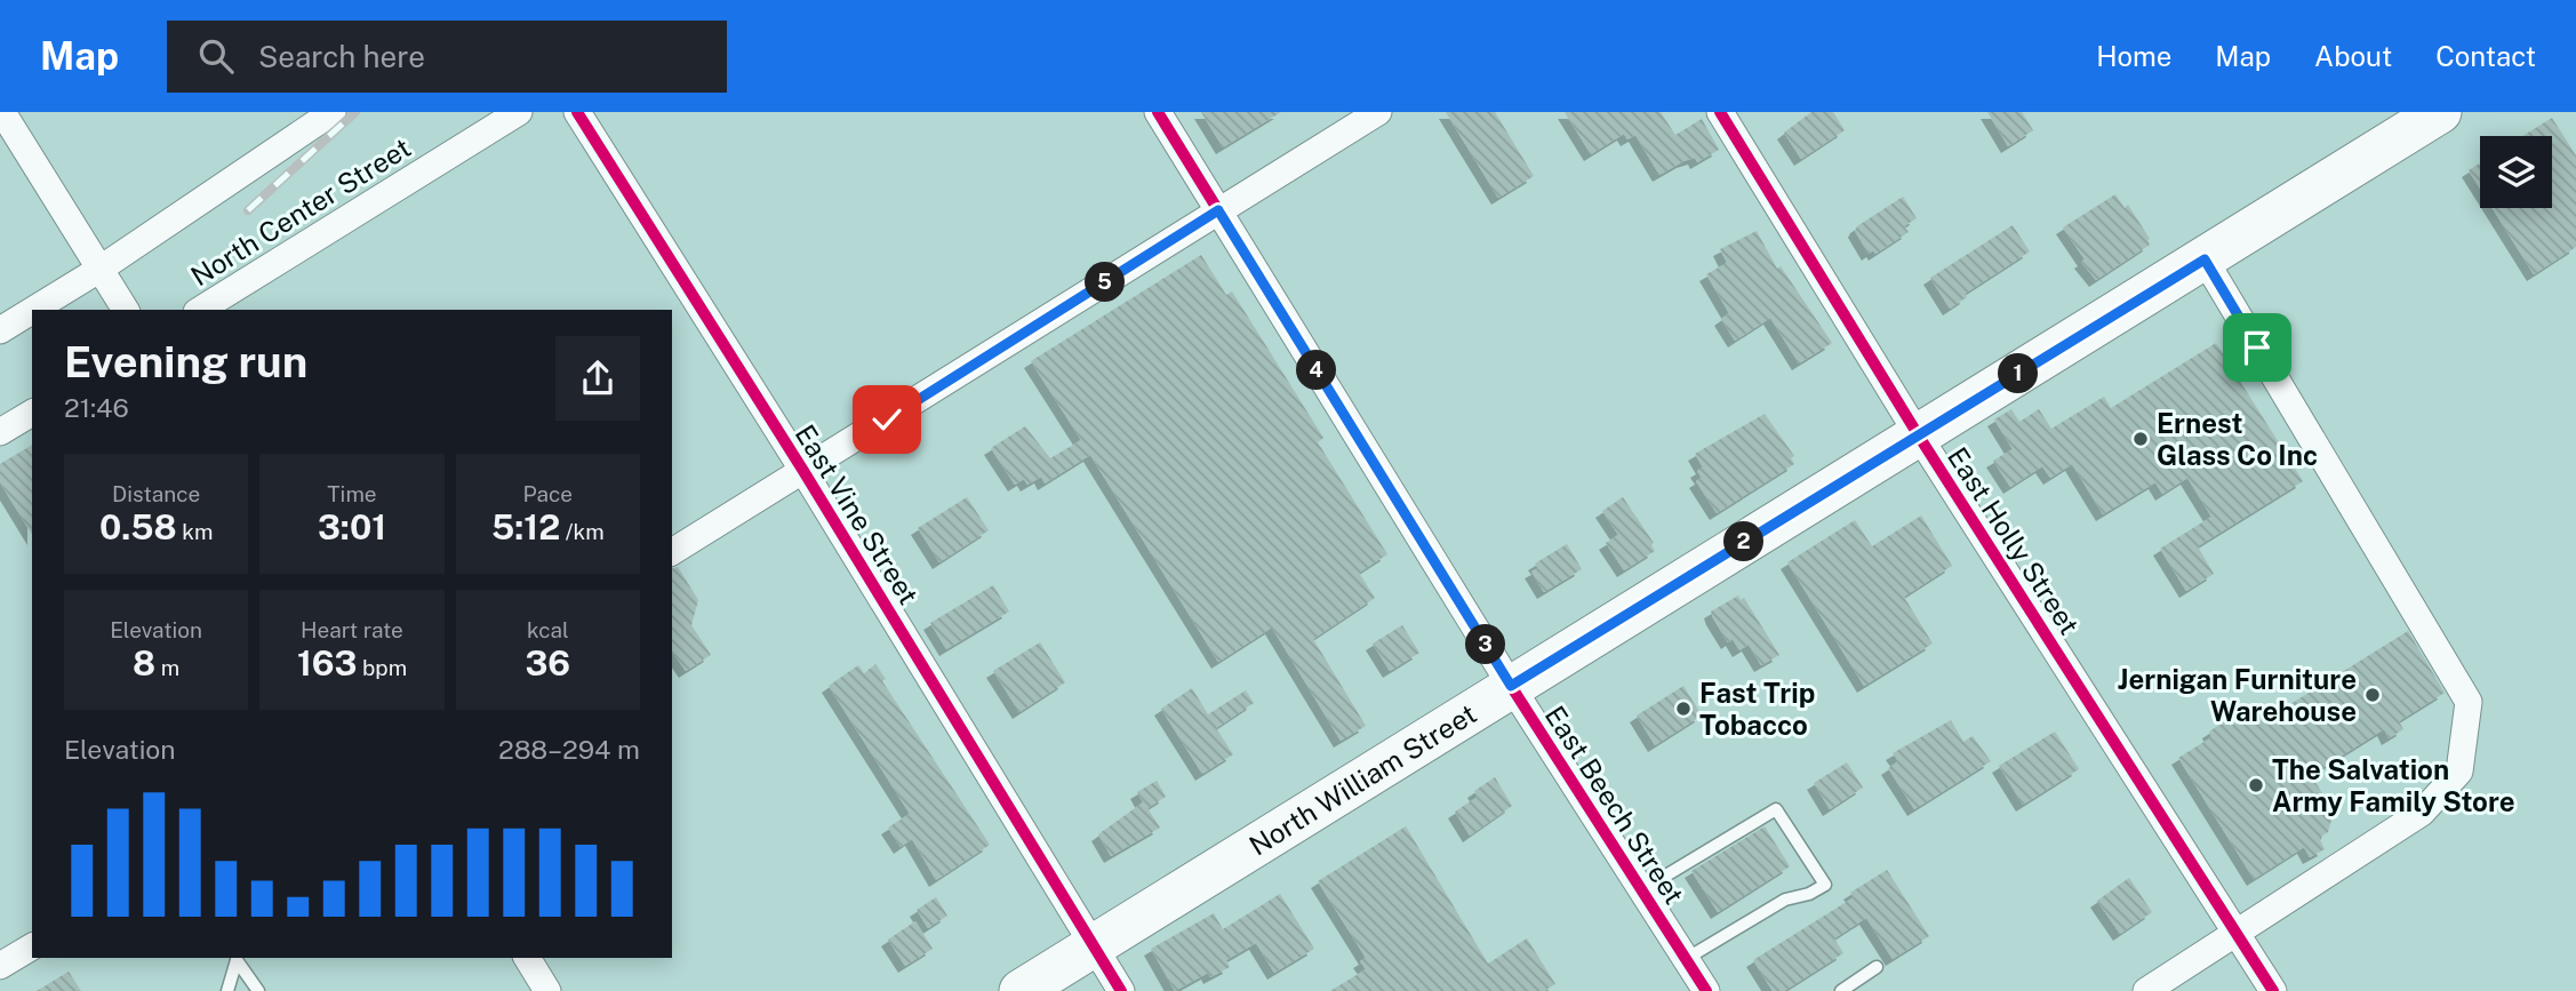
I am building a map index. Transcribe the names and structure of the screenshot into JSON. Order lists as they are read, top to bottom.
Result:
{
  "streets": {
    "main road": ["North William Street"],
    "street": [
      "North Center Street",
      "East Vine Street",
      "East Holly Street",
      "East Beech Street"
    ]
  },
  "crossings": [
    ["East Vine Street", "North William Street"],
    ["East Holly Street", "North William Street"],
    ["North William Street", "East Beech Street"]
  ],
  "places": [
    "Ernest Glass Co Inc",
    "Jernigan Furniture Warehouse",
    "Fast Trip Tobacco",
    "The Salvation Army Family Store"
  ],
  "page": {
    "header": "Map",
    "search": "Search here",
    "nav": [
      "Home",
      "Map",
      "About",
      "Contact"
    ],
    "pins": [
      "5",
      "4",
      "1",
      "2",
      "3"
    ],
    "heading": ["Evening run", "21:46"],
    "stats": [
      ["Distance", "0.58 km"],
      ["Time", "3:01"],
      ["Pace", "5:12 /km"],
      ["Elevation", "8 m"],
      ["Heart rate", "163 bpm"],
      ["kcal", "36"]
    ],
    "chart": ["Elevation", "288–294 m"]
  }
}
